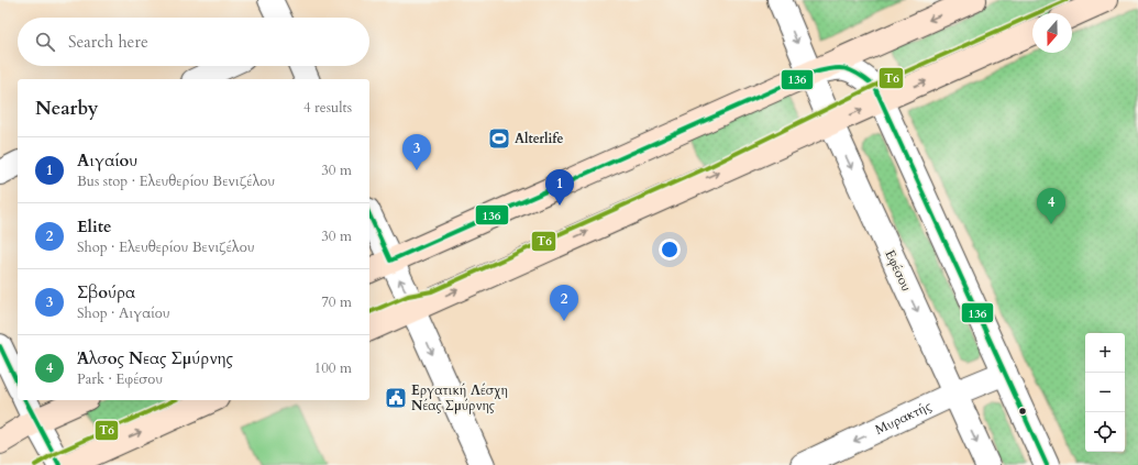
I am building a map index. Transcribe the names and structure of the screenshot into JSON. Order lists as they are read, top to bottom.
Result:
{
  "streets": {
    "street": ["Εφέσου", "Μυρακτής"]
  },
  "crossings": [
    ["Εφέσου", "Μυρακτής"]
  ],
  "one_way": ["Μυρακτής"],
  "places": {
    "sports": ["Alterlife"],
    "public building": ["Εργατική Λέσχη Νέας Σμύρνης"]
  },
  "lines": ["transit line Τ6", "transit line 136"],
  "north": "bottom",
  "page": {
    "search": "Search here",
    "heading": ["Nearby", "4 results"],
    "pins": [
      "3",
      "1",
      "4",
      "2"
    ],
    "list": [
      {
        "mark": "1",
        "name": "Αιγαίου",
        "note": "Bus stop · Ελευθερίου Βενιζέλου",
        "value": "30 m"
      },
      {
        "mark": "2",
        "name": "Elite",
        "note": "Shop · Ελευθερίου Βενιζέλου",
        "value": "30 m"
      },
      {
        "mark": "3",
        "name": "Σβούρα",
        "note": "Shop · Αιγαίου",
        "value": "70 m"
      },
      {
        "mark": "4",
        "name": "Άλσος Νεας Σμύρνης",
        "note": "Park · Εφέσου",
        "value": "100 m"
      }
    ],
    "map_buttons": ["+", "−"]
  }
}
